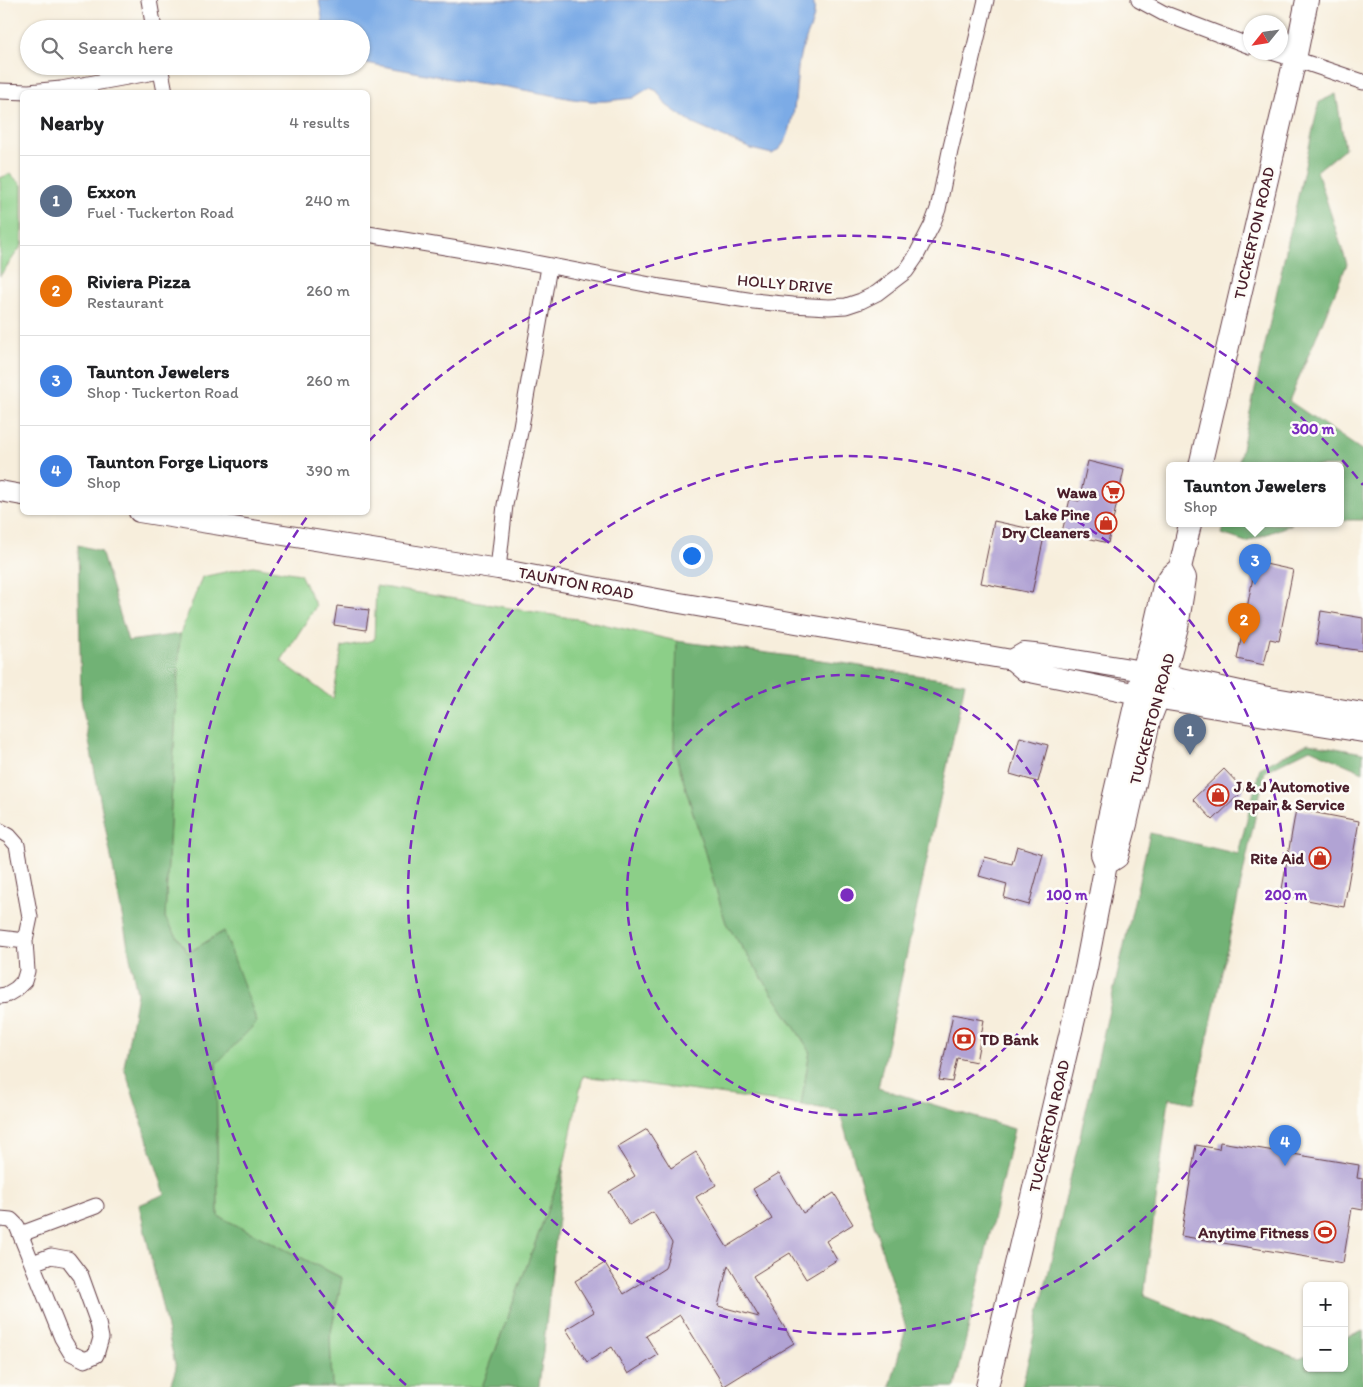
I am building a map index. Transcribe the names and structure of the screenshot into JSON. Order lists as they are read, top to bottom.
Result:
{
  "streets": {
    "main road": ["TUCKERTON ROAD"],
    "street": ["HOLLY DRIVE", "TAUNTON ROAD"]
  },
  "crossings": [
    ["TUCKERTON ROAD", "TAUNTON ROAD"]
  ],
  "places": {
    "supermarket": ["Wawa"],
    "shop": ["Lake Pine Dry Cleaners", "J & J Automotive Repair & Service", "Rite Aid"],
    "bank": ["TD Bank"],
    "sports": ["Anytime Fitness"]
  },
  "north": "bottom left",
  "page": {
    "search": "Search here",
    "heading": ["Nearby", "4 results"],
    "list": [
      {
        "mark": "1",
        "name": "Exxon",
        "note": "Fuel · Tuckerton Road",
        "value": "240 m"
      },
      {
        "mark": "2",
        "name": "Riviera Pizza",
        "note": "Restaurant",
        "value": "260 m"
      },
      {
        "mark": "3",
        "name": "Taunton Jewelers",
        "note": "Shop · Tuckerton Road",
        "value": "260 m"
      },
      {
        "mark": "4",
        "name": "Taunton Forge Liquors",
        "note": "Shop",
        "value": "390 m"
      }
    ],
    "popup": ["Taunton Jewelers", "Shop"],
    "pins": [
      "3",
      "2",
      "1",
      "4"
    ],
    "map_buttons": ["+", "−"]
  },
  "rings": ["300 m", "100 m", "200 m"]
}
